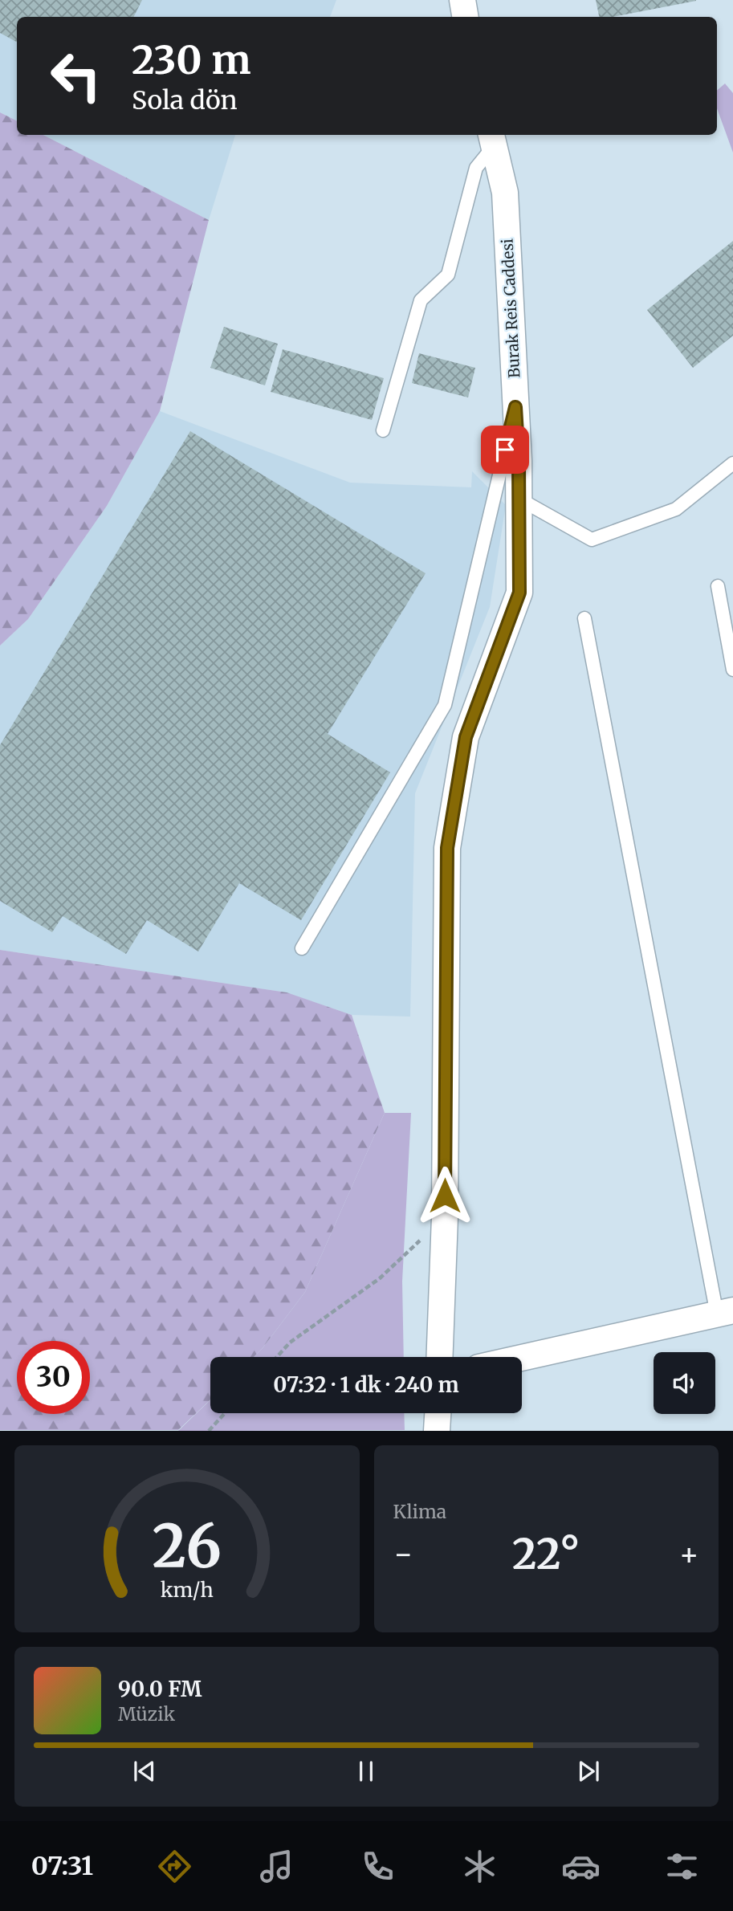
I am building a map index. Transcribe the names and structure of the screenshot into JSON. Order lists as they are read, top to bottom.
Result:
{
  "streets": {
    "street": ["Burak Reis Caddesi"]
  },
  "page": {
    "turn": ["230 m", "Sola dön"],
    "limit": "30",
    "trip": "07:32 · 1 dk · 240 m",
    "tile": "Klima",
    "heat": ["−", "22°", "+"],
    "song": ["90.0 FM", "Müzik"],
    "tabs": "07:31",
    "gauge": ["26", "km/h"]
  }
}
